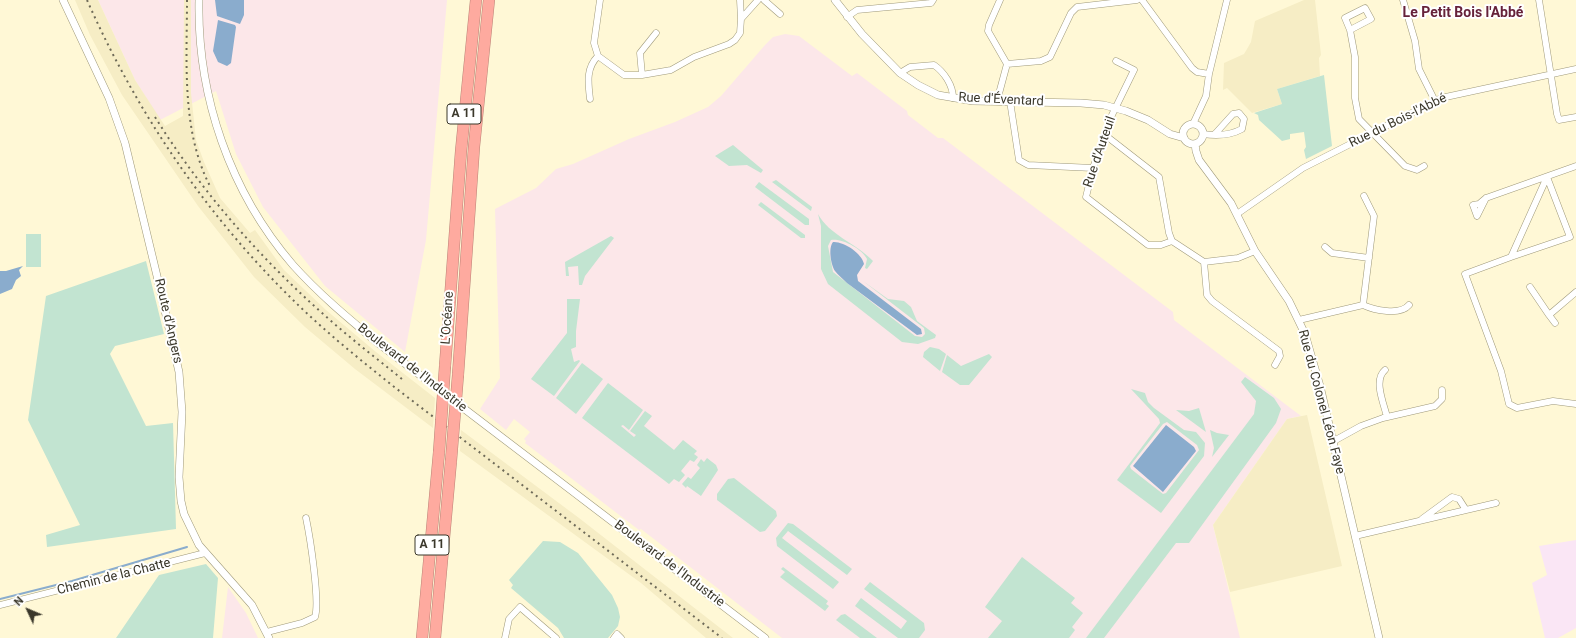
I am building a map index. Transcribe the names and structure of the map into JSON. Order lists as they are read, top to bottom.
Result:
{
  "streets": {
    "highway": ["A 11", "L’Océane"],
    "street": [
      "Rue d'Éventard",
      "Rue du Bois-l'Abbé",
      "Rue d'Auteuil",
      "Route d'Angers",
      "Boulevard de l'Industrie",
      "Rue du Colonel Léon Faye",
      "Chemin de la Chatte"
    ]
  },
  "crossings": [
    ["Rue d'Éventard", "Rue d'Auteuil"],
    ["Rue d'Éventard", "Rue du Colonel Léon Faye"],
    ["Rue du Bois-l'Abbé", "Rue du Colonel Léon Faye"],
    ["Route d'Angers", "Chemin de la Chatte"]
  ],
  "districts": ["Le Petit Bois l'Abbé"],
  "north": "top left"
}
